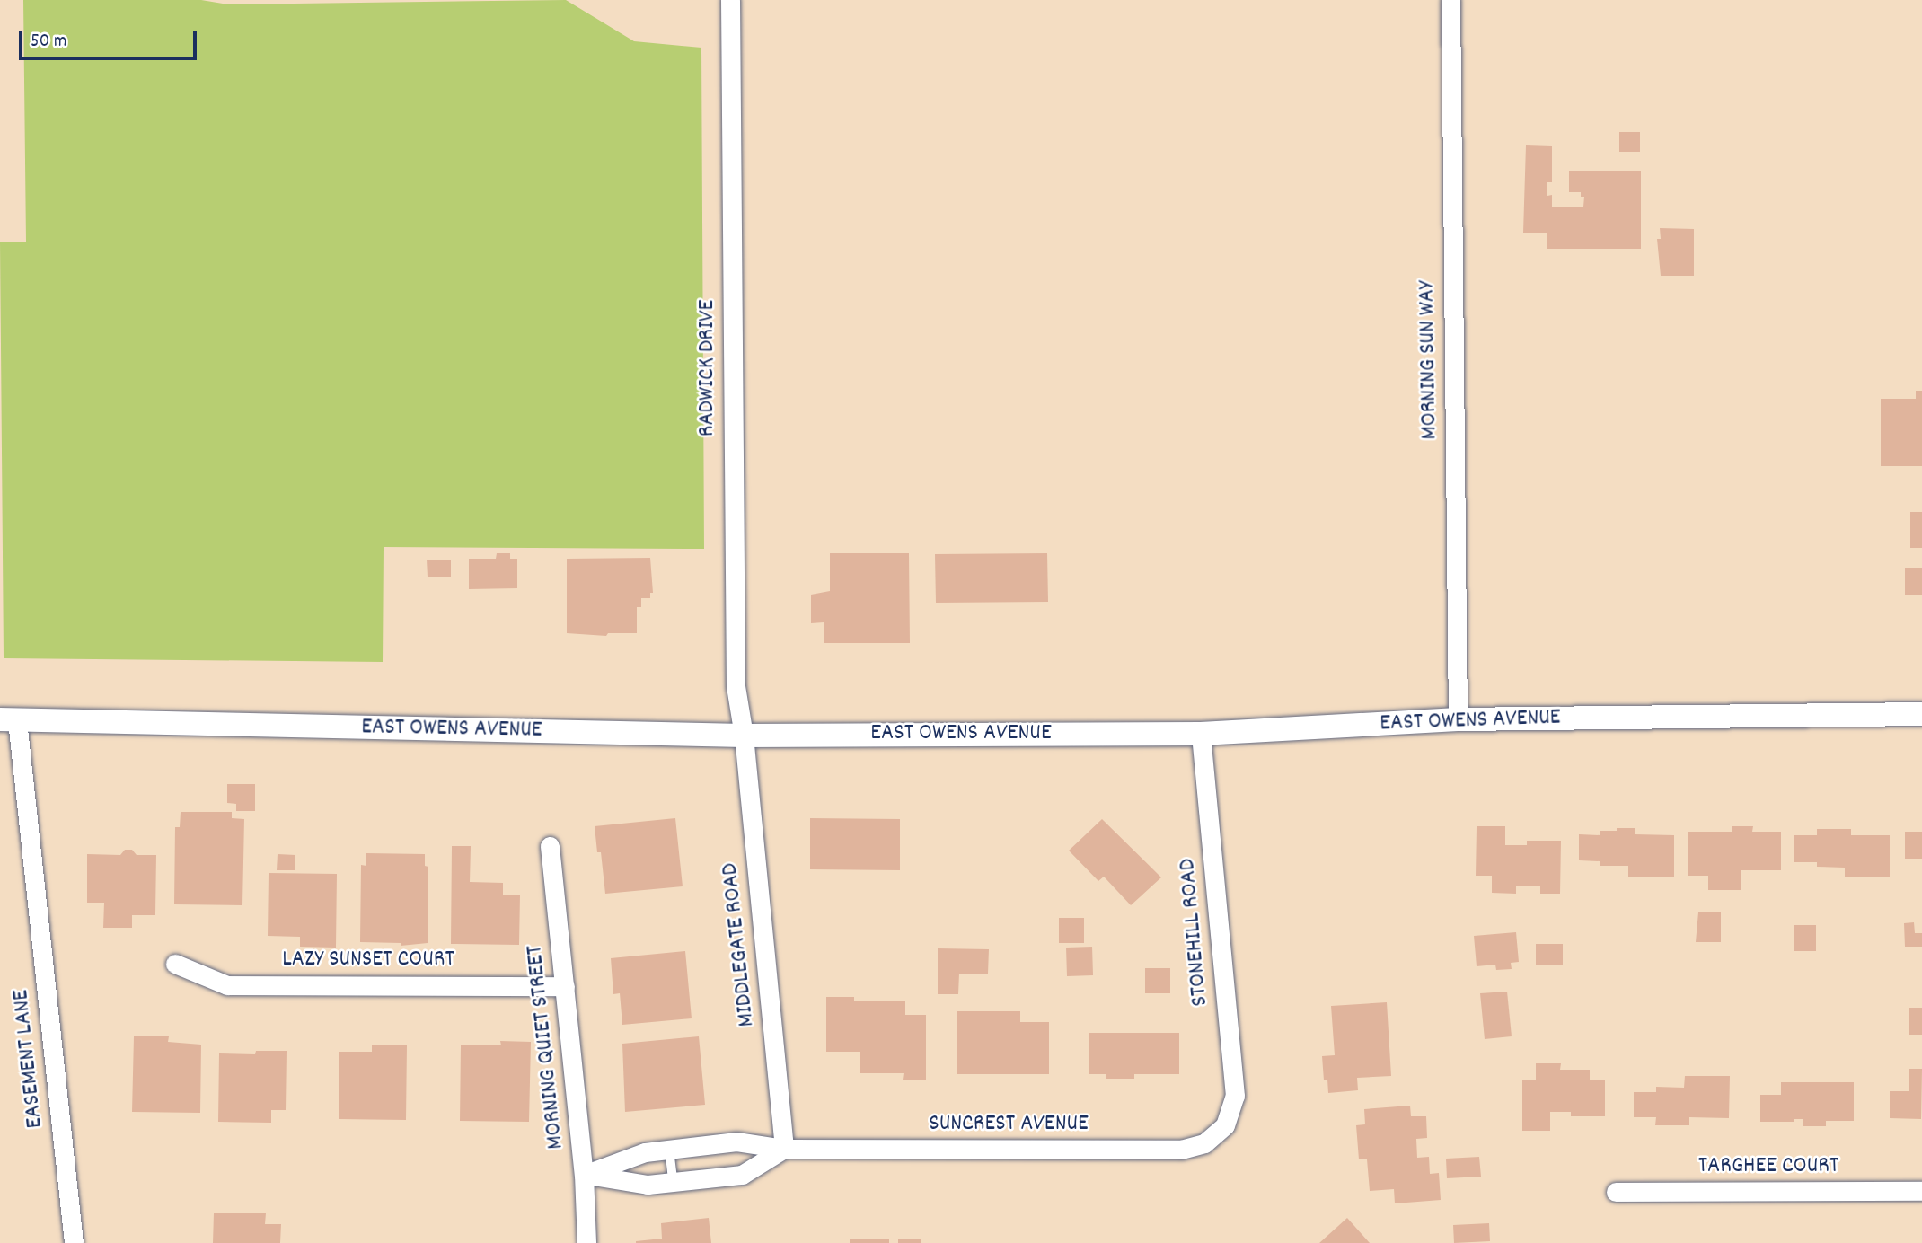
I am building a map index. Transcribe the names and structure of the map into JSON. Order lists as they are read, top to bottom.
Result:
{
  "streets": {
    "street": [
      "MORNING SUN WAY",
      "RADWICK DRIVE",
      "EAST OWENS AVENUE",
      "STONEHILL ROAD",
      "MIDDLEGATE ROAD",
      "LAZY SUNSET COURT",
      "MORNING QUIET STREET",
      "EASEMENT LANE",
      "SUNCREST AVENUE",
      "TARGHEE COURT"
    ]
  },
  "crossings": [
    ["MORNING SUN WAY", "EAST OWENS AVENUE"],
    ["RADWICK DRIVE", "EAST OWENS AVENUE"],
    ["RADWICK DRIVE", "MIDDLEGATE ROAD"],
    ["EAST OWENS AVENUE", "STONEHILL ROAD"],
    ["EAST OWENS AVENUE", "MIDDLEGATE ROAD"],
    ["EAST OWENS AVENUE", "EASEMENT LANE"],
    ["STONEHILL ROAD", "SUNCREST AVENUE"],
    ["MIDDLEGATE ROAD", "SUNCREST AVENUE"],
    ["LAZY SUNSET COURT", "MORNING QUIET STREET"],
    ["MORNING QUIET STREET", "SUNCREST AVENUE"]
  ],
  "scale_bar": "50 m"
}
